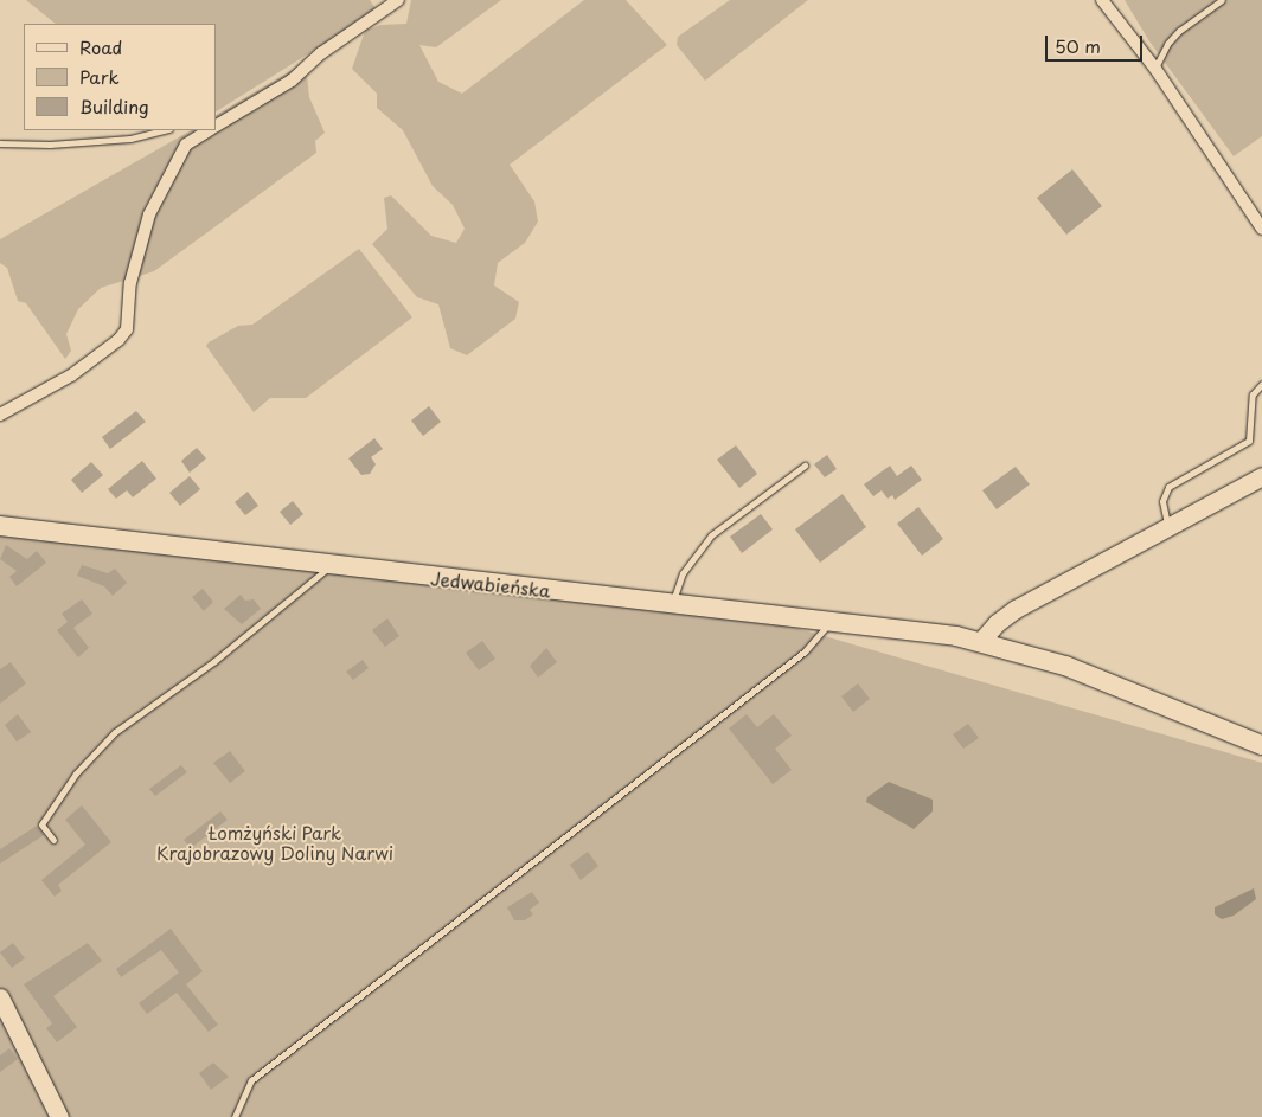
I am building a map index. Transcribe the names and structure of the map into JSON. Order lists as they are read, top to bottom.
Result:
{
  "streets": {
    "main road": ["Jedwabieńska"]
  },
  "parks": ["Łomżyński Park Krajobrazowy Doliny Narwi"],
  "legend": ["Road", "Park", "Building"],
  "scale_bar": "50 m"
}
